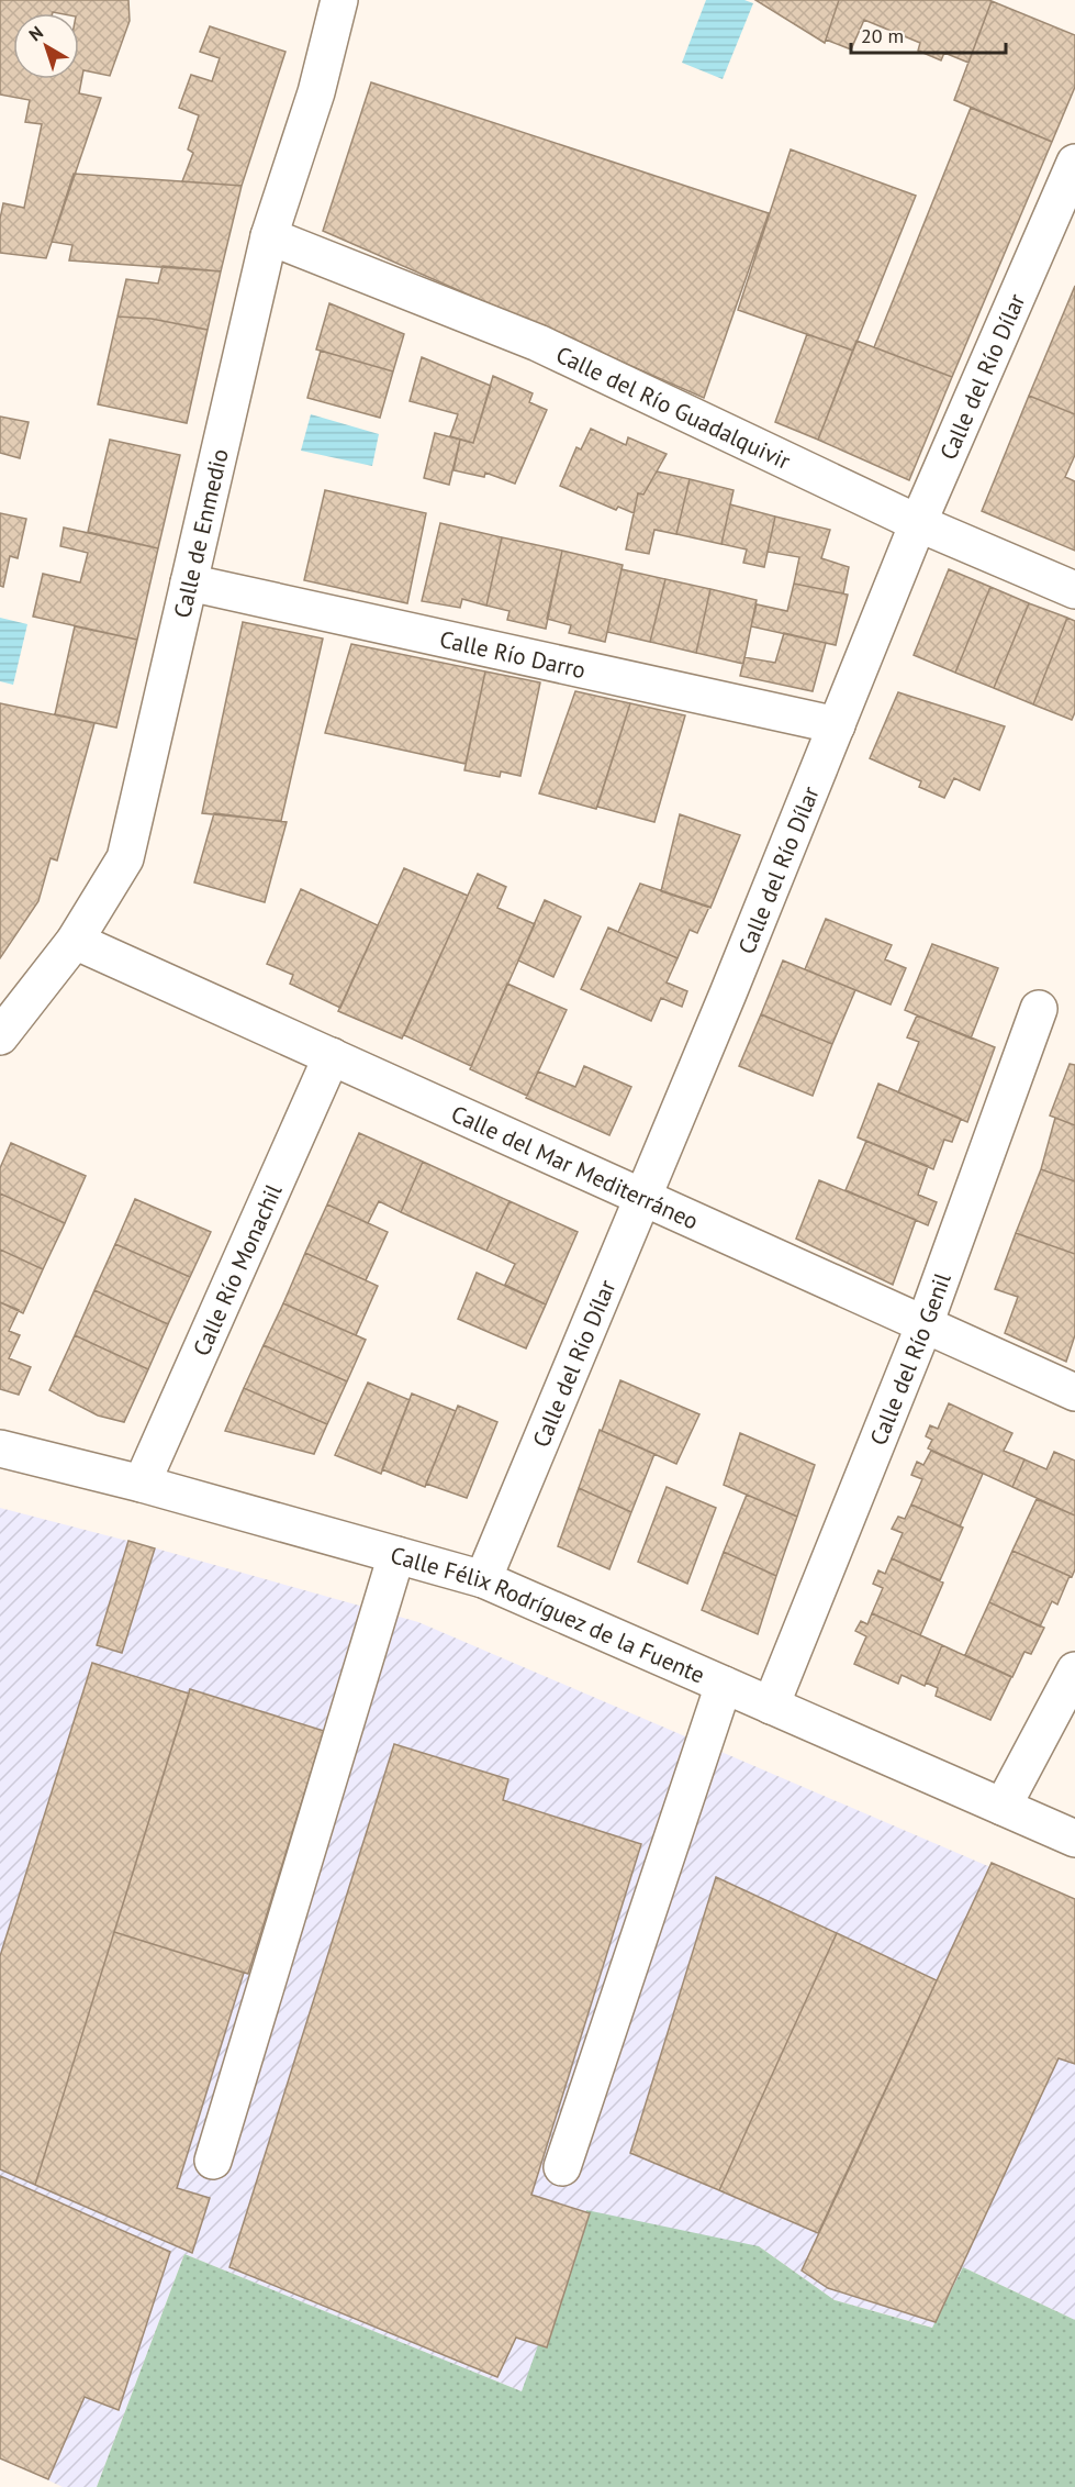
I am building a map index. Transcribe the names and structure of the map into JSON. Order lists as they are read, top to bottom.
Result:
{
  "streets": {
    "street": [
      "Calle del Río Dílar",
      "Calle del Río Guadalquivir",
      "Calle de Enmedio",
      "Calle Río Darro",
      "Calle del Mar Mediterráneo",
      "Calle Río Monachil",
      "Calle del Río Genil",
      "Calle Félix Rodríguez de la Fuente"
    ]
  },
  "crossings": [
    ["Calle del Río Dílar", "Calle del Río Guadalquivir"],
    ["Calle del Río Dílar", "Calle Río Darro"],
    ["Calle del Río Dílar", "Calle del Mar Mediterráneo"],
    ["Calle del Río Dílar", "Calle Félix Rodríguez de la Fuente"],
    ["Calle del Río Guadalquivir", "Calle de Enmedio"],
    ["Calle de Enmedio", "Calle Río Darro"],
    ["Calle de Enmedio", "Calle del Mar Mediterráneo"],
    ["Calle del Mar Mediterráneo", "Calle Río Monachil"],
    ["Calle del Mar Mediterráneo", "Calle del Río Genil"],
    ["Calle Río Monachil", "Calle Félix Rodríguez de la Fuente"],
    ["Calle del Río Genil", "Calle Félix Rodríguez de la Fuente"]
  ],
  "scale_bar": "20 m",
  "north": "top left"
}
